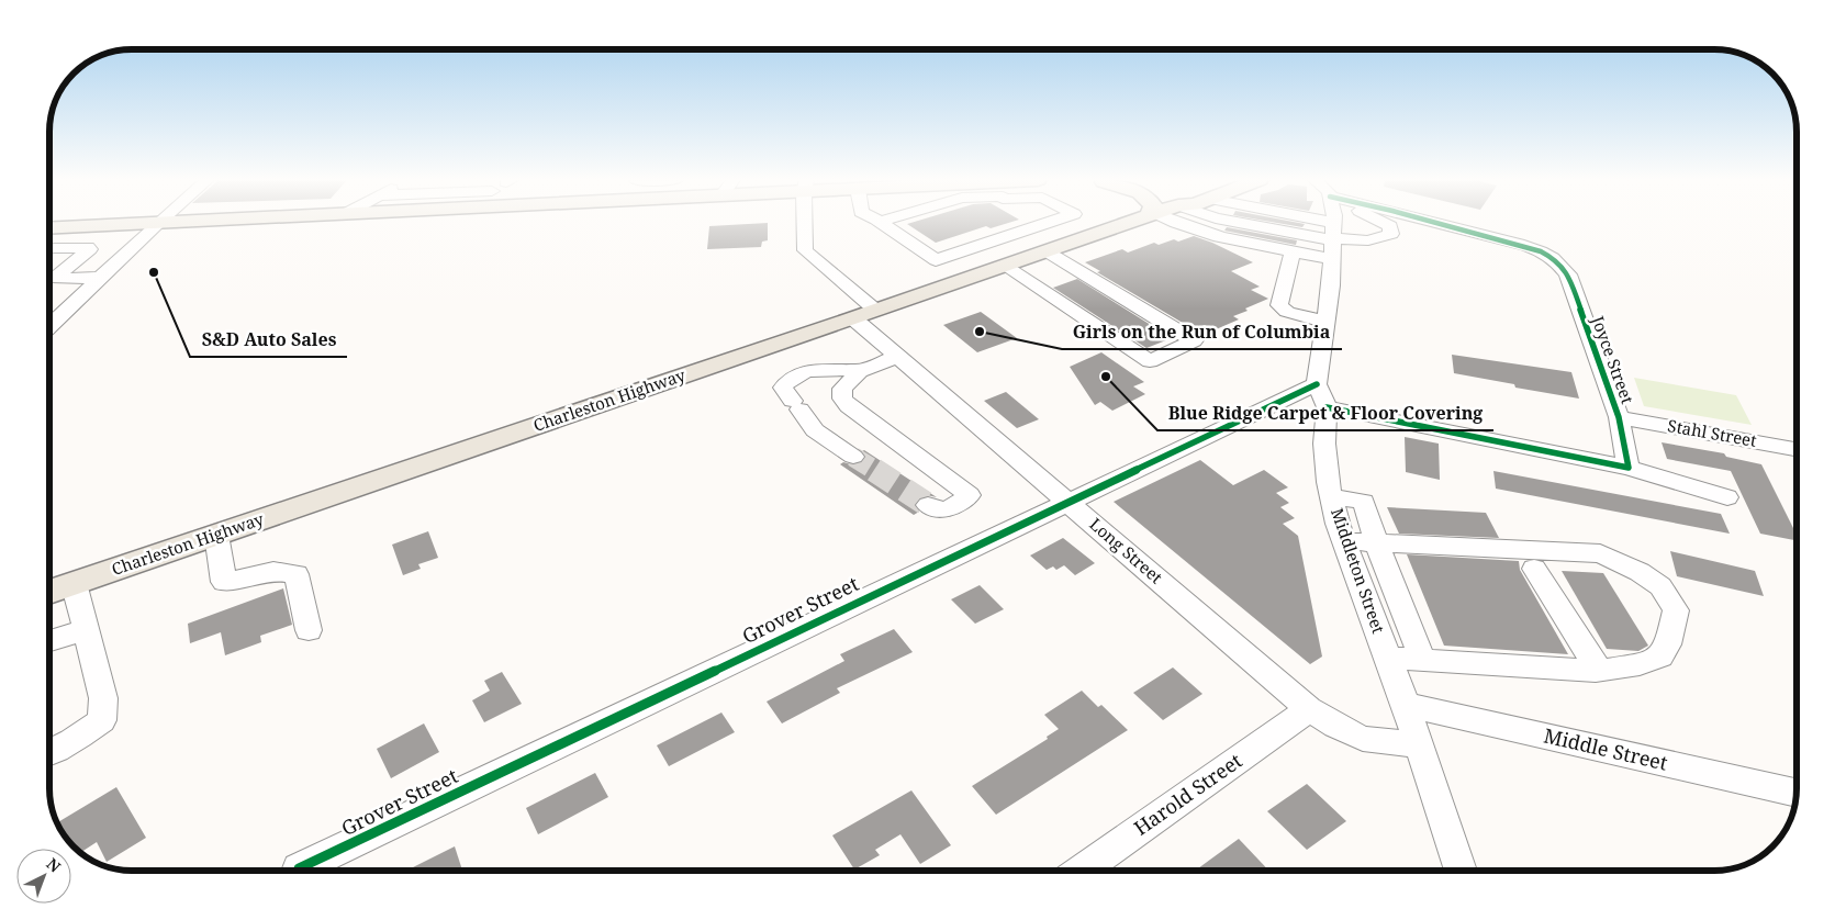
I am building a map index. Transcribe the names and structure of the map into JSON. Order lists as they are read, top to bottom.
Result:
{
  "streets": {
    "main road": ["Charleston Highway"],
    "street": [
      "Joyce Street",
      "Stahl Street",
      "Long Street",
      "Middleton Street",
      "Grover Street",
      "Middle Street",
      "Harold Street"
    ]
  },
  "crossings": [
    ["Joyce Street", "Stahl Street"],
    ["Charleston Highway", "Long Street"],
    ["Long Street", "Middleton Street"],
    ["Long Street", "Grover Street"],
    ["Long Street", "Harold Street"],
    ["Middleton Street", "Grover Street"],
    ["Middleton Street", "Middle Street"]
  ],
  "places": ["S&D Auto Sales", "Girls on the Run of Columbia", "Blue Ridge Carpet & Floor Covering"],
  "north": "top right"
}
